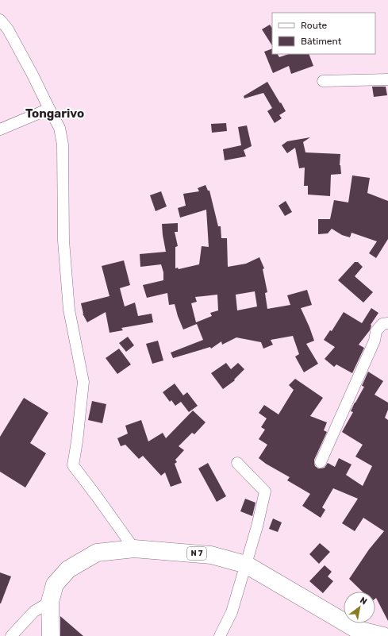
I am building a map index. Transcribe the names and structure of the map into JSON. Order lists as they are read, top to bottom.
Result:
{
  "streets": {
    "main road": ["N 7"]
  },
  "districts": ["Tongarivo"],
  "legend": ["Route", "Bâtiment"],
  "north": "top right"
}
